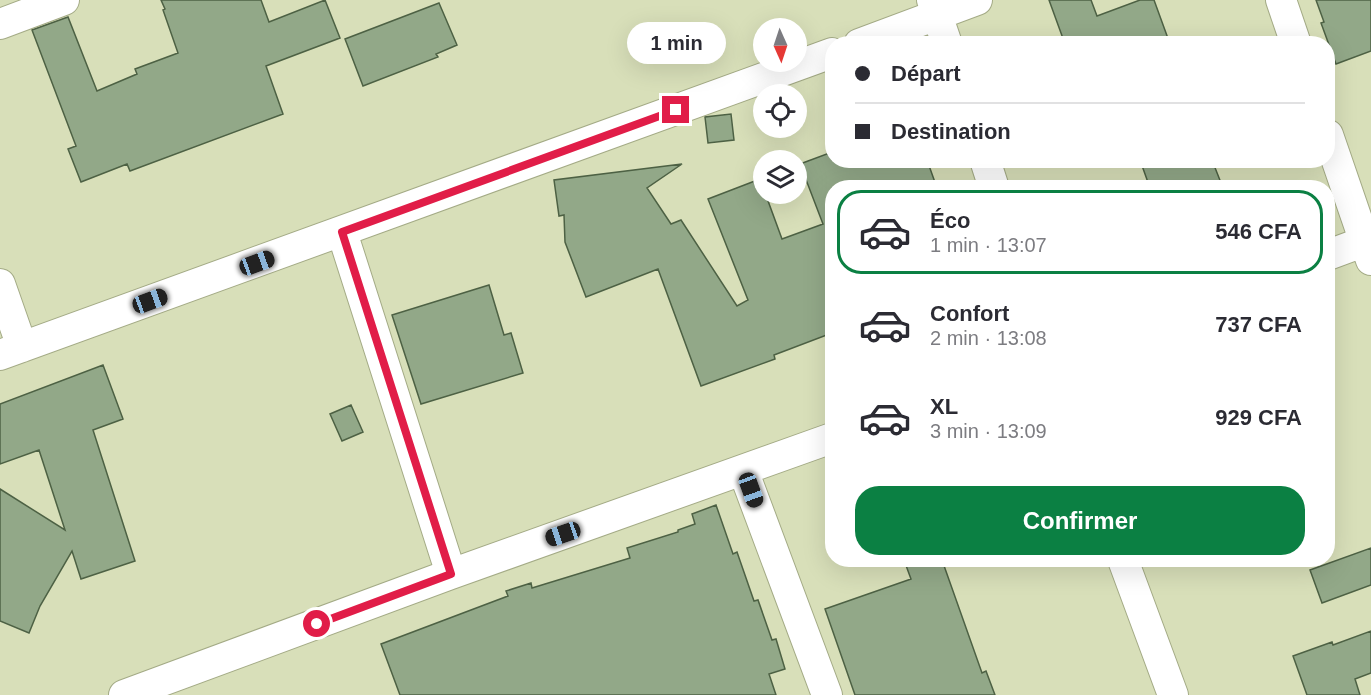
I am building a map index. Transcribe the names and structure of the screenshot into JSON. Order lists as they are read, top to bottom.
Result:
{
  "north": "bottom",
  "page": {
    "bubble": "1 min",
    "banner": ["Départ", "Destination"],
    "list": [
      {
        "name": "Éco",
        "note": "1 min · 13:07",
        "value": "546 CFA"
      },
      {
        "name": "Confort",
        "note": "2 min · 13:08",
        "value": "737 CFA"
      },
      {
        "name": "XL",
        "note": "3 min · 13:09",
        "value": "929 CFA"
      }
    ],
    "buttons": "Confirmer"
  }
}
